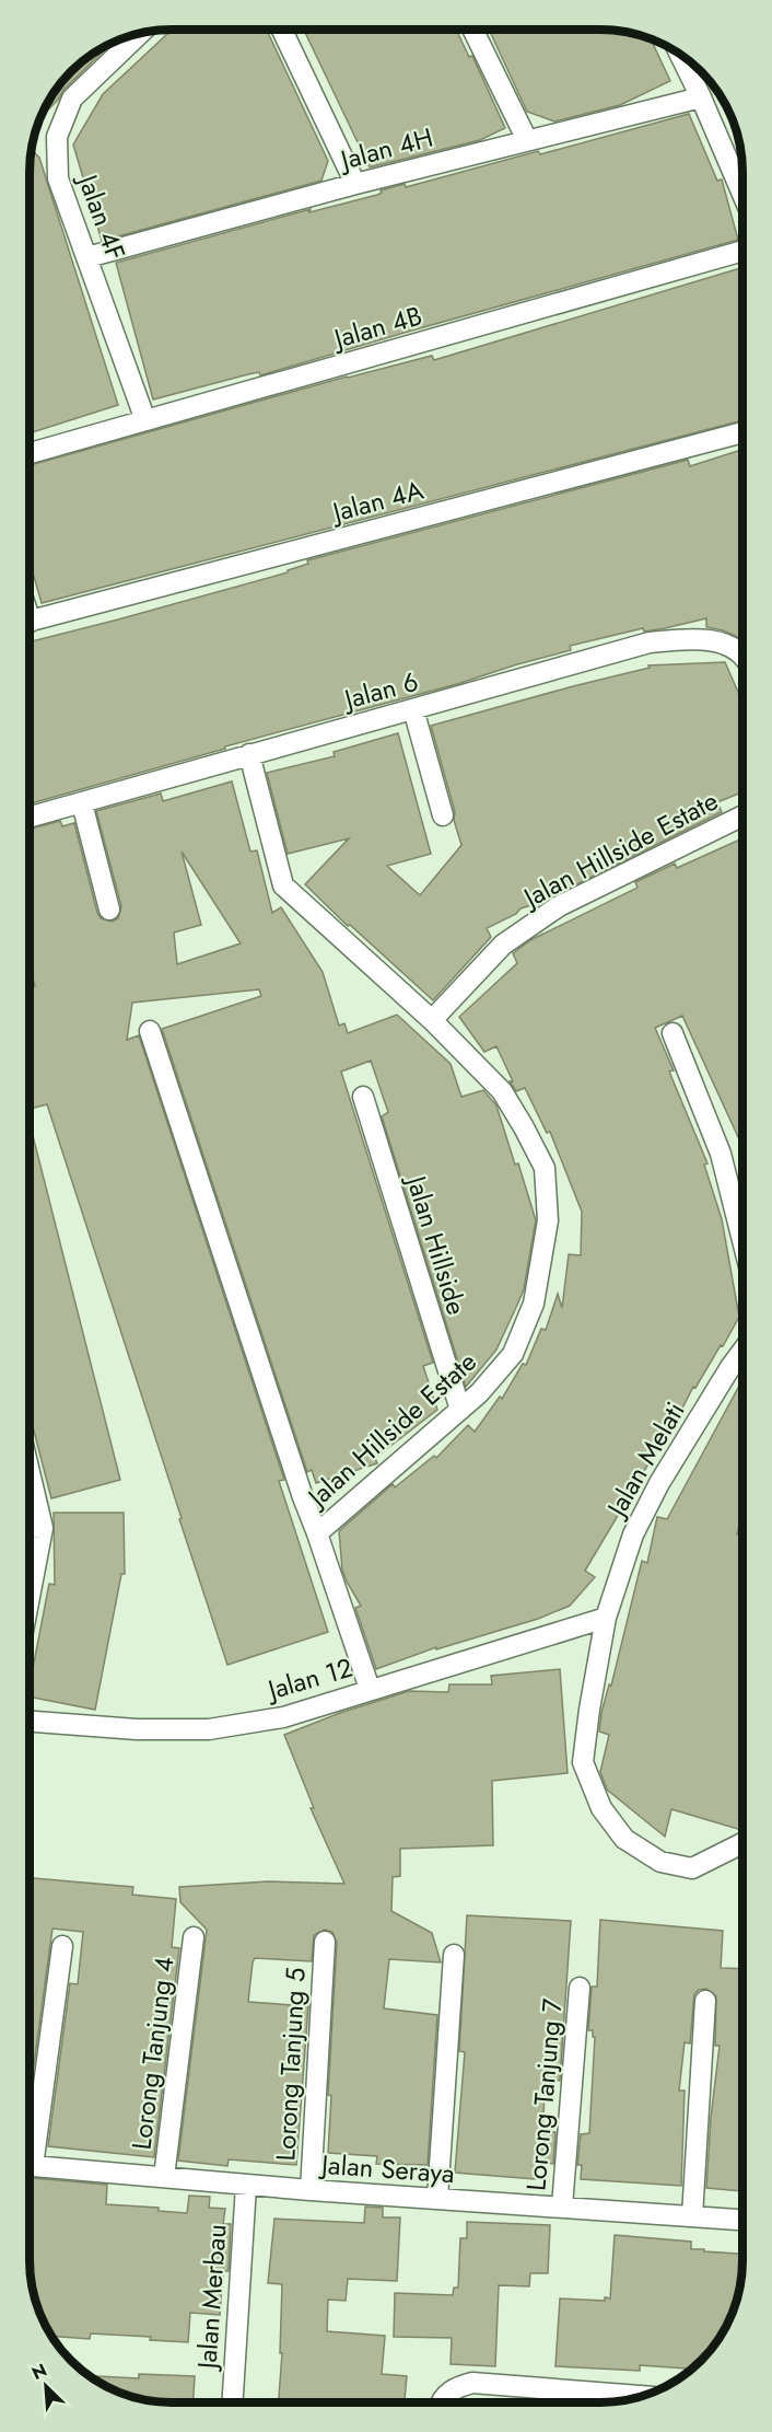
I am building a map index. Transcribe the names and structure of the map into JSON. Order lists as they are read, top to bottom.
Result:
{
  "streets": {
    "street": [
      "Jalan 4H",
      "Jalan 4F",
      "Jalan 4B",
      "Jalan 4A",
      "Jalan 6",
      "Jalan Hillside Estate",
      "Jalan Hillside",
      "Jalan Melati",
      "Jalan 12",
      "Lorong Tanjung 4",
      "Lorong Tanjung 5",
      "Lorong Tanjung 7",
      "Jalan Seraya",
      "Jalan Merbau"
    ]
  },
  "crossings": [
    ["Jalan 4H", "Jalan 4F"],
    ["Jalan 4F", "Jalan 4B"],
    ["Jalan 6", "Jalan Hillside Estate"],
    ["Jalan Hillside Estate", "Jalan Hillside"],
    ["Jalan Hillside Estate", "Jalan 12"],
    ["Jalan Melati", "Jalan 12"],
    ["Lorong Tanjung 4", "Jalan Seraya"],
    ["Lorong Tanjung 5", "Jalan Seraya"],
    ["Lorong Tanjung 7", "Jalan Seraya"],
    ["Jalan Seraya", "Jalan Merbau"]
  ],
  "north": "top left"
}
